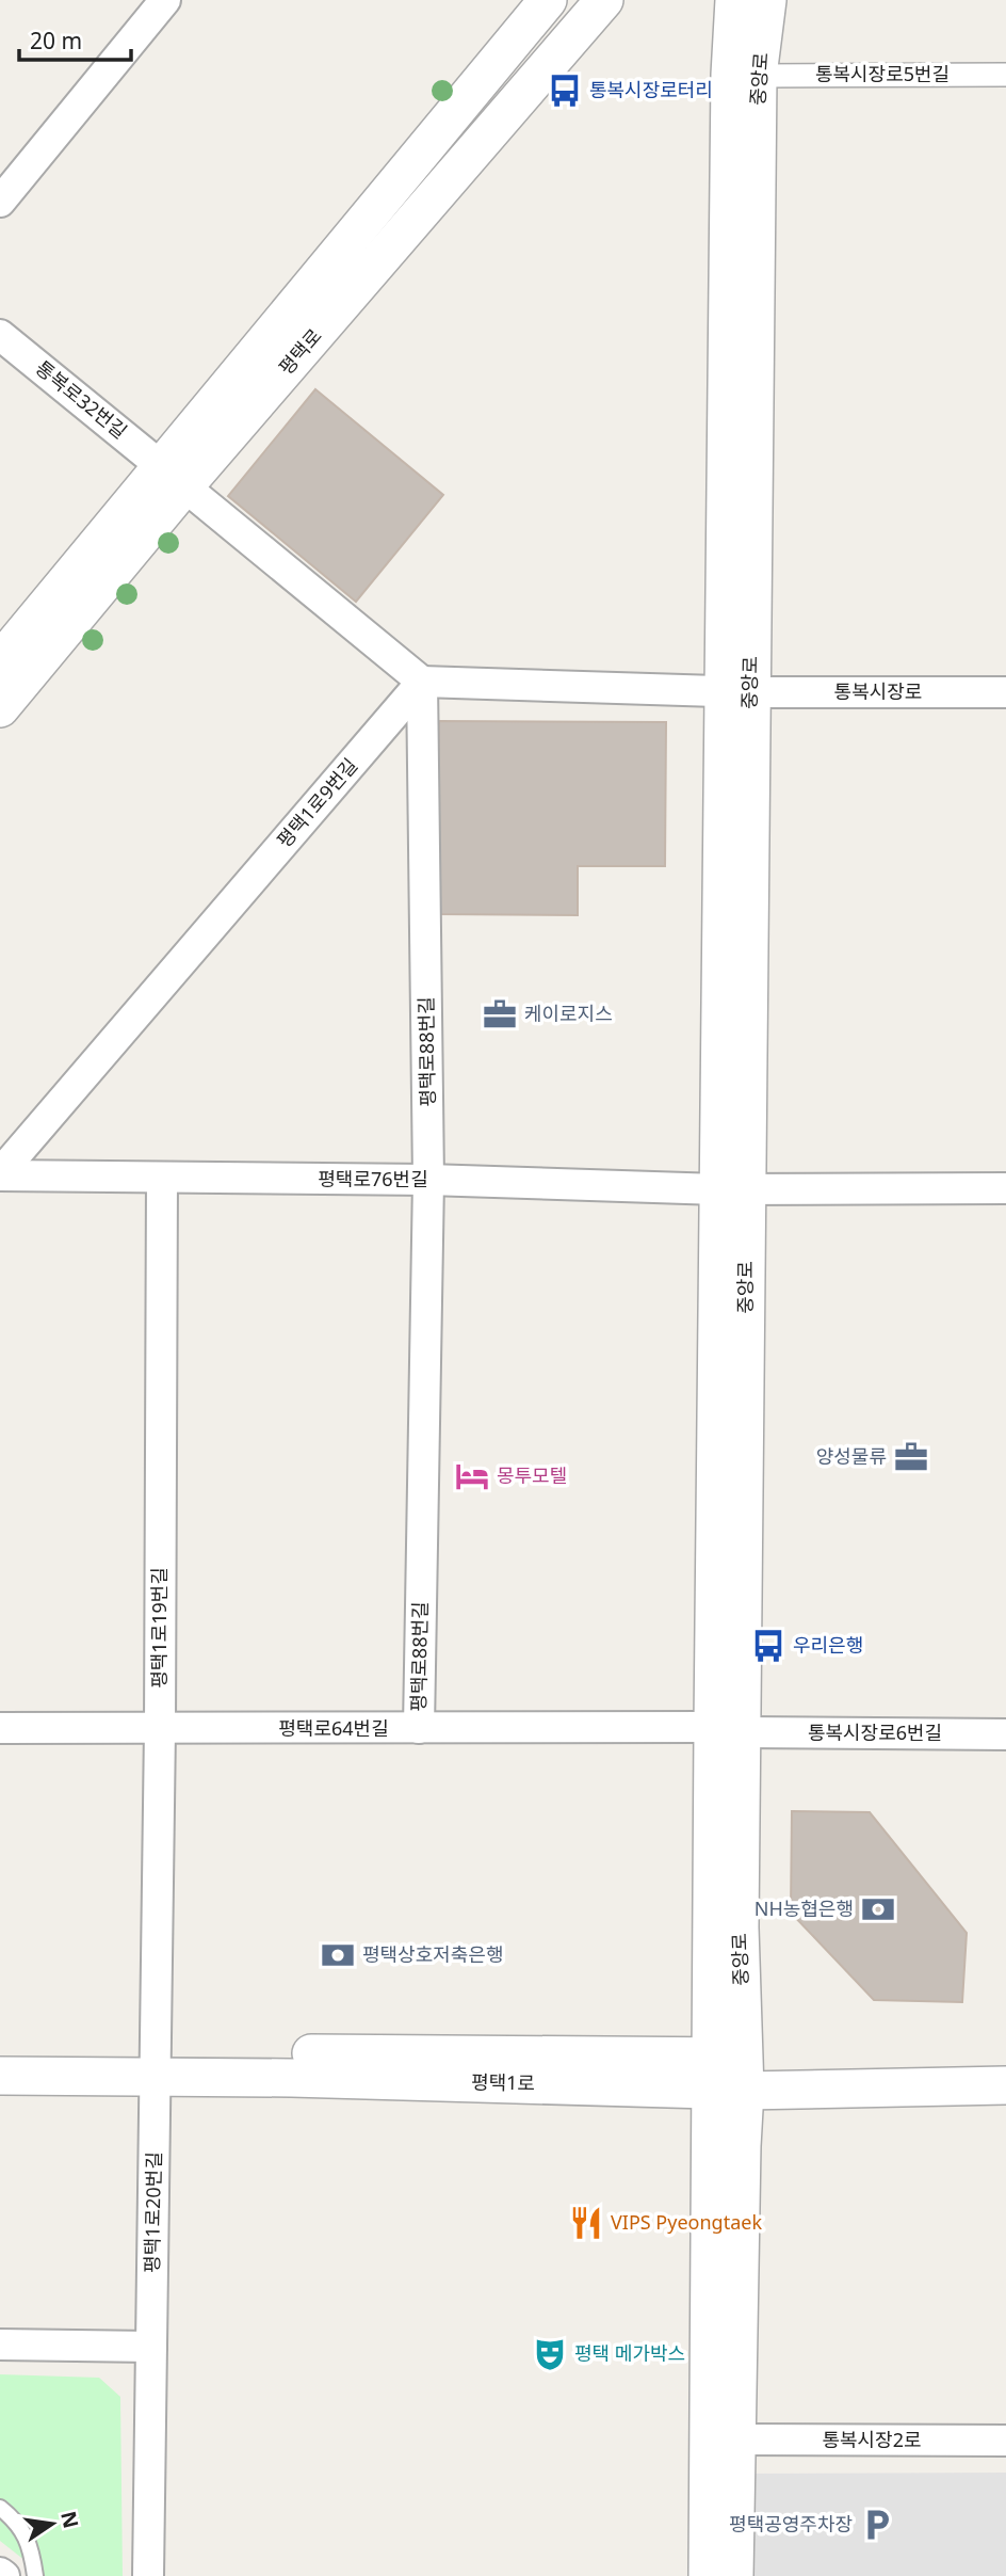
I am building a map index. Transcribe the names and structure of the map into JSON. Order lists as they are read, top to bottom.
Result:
{
  "streets": {
    "street": [
      "통복시장로5번길",
      "중앙로",
      "평택로",
      "통복로32번길",
      "통복시장로",
      "평택1로9번길",
      "평택로88번길",
      "평택로76번길",
      "평택1로19번길",
      "평택로64번길",
      "통복시장로6번길",
      "평택1로20번길",
      "통복시장2로"
    ]
  },
  "crossings": [
    ["통복시장로5번길", "중앙로"],
    ["중앙로", "통복시장로"],
    ["중앙로", "평택로76번길"],
    ["중앙로", "평택로64번길"],
    ["중앙로", "통복시장로6번길"],
    ["중앙로", "통복시장2로"],
    ["평택로", "통복로32번길"],
    ["평택1로9번길", "평택로88번길"],
    ["평택1로9번길", "평택로76번길"],
    ["평택로88번길", "평택로76번길"],
    ["평택로88번길", "평택로64번길"],
    ["평택로76번길", "평택1로19번길"],
    ["평택1로19번길", "평택로64번길"],
    ["평택1로19번길", "평택1로20번길"],
    ["평택로64번길", "통복시장로6번길"]
  ],
  "places": {
    "bus stop": ["통복시장로터리", "우리은행"],
    "office": ["케이로지스", "양성물류"],
    "hotel": ["몽투모텔"],
    "bank": ["NH농협은행", "평택상호저축은행"],
    "restaurant": ["VIPS Pyeongtaek"],
    "theatre": ["평택 메가박스"],
    "parking": ["평택공영주차장"]
  },
  "scale_bar": "20 m",
  "north": "right"
}
